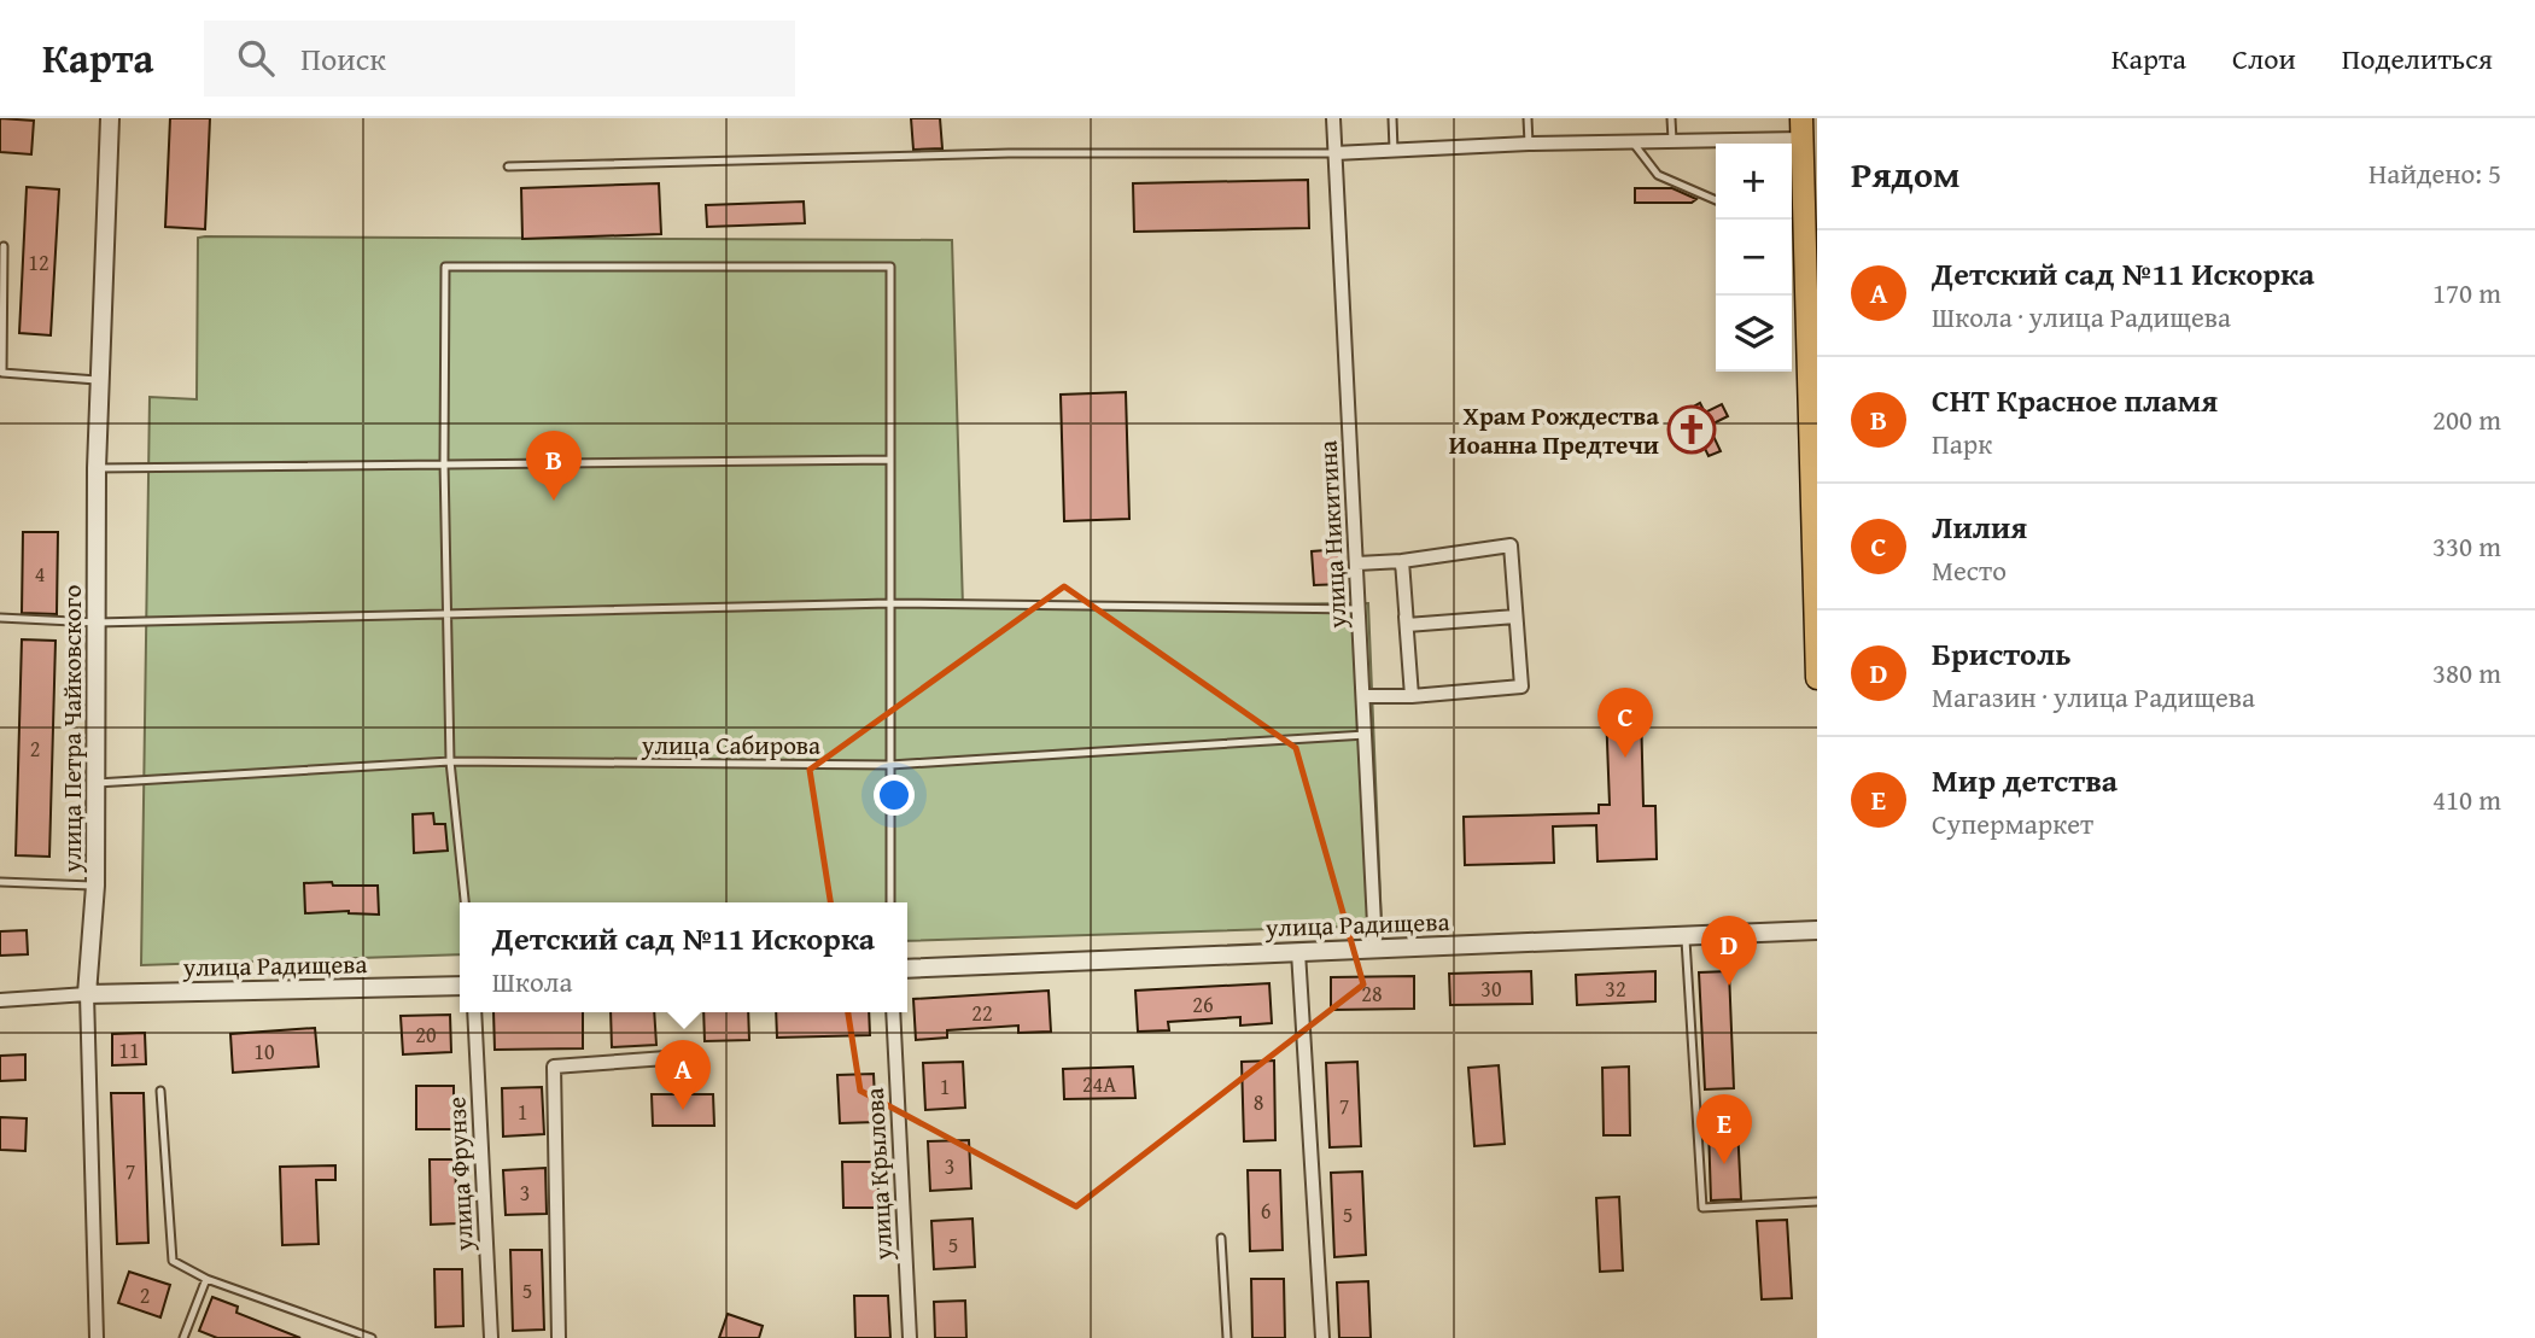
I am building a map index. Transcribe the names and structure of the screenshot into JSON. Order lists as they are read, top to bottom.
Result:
{
  "streets": {
    "street": [
      "улица Никитина",
      "улица Петра Чайковского",
      "улица Радищева",
      "улица Фрунзе",
      "улица Крылова"
    ],
    "lane": ["улица Сабирова"]
  },
  "crossings": [
    ["улица Никитина", "улица Сабирова"],
    ["улица Никитина", "улица Радищева"],
    ["улица Петра Чайковского", "улица Сабирова"],
    ["улица Петра Чайковского", "улица Радищева"]
  ],
  "places": {
    "church": ["Храм Рождества Иоанна Предтечи"]
  },
  "house_numbers": [
    "12",
    "4",
    "2",
    "30",
    "32",
    "28",
    "26",
    "22",
    "20",
    "11",
    "10",
    "24А",
    "1",
    "8",
    "7",
    "1",
    "3",
    "7",
    "3",
    "6",
    "5",
    "5",
    "5",
    "2"
  ],
  "page": {
    "header": "Карта",
    "search": "Поиск",
    "nav": ["Карта", "Слои", "Поделиться"],
    "heading": ["Рядом", "Найдено: 5"],
    "map_buttons": ["+", "−"],
    "list": [
      {
        "mark": "A",
        "name": "Детский сад №11 Искорка",
        "note": "Школа · улица Радищева",
        "value": "170 m"
      },
      {
        "mark": "B",
        "name": "СНТ Красное пламя",
        "note": "Парк",
        "value": "200 m"
      },
      {
        "mark": "C",
        "name": "Лилия",
        "note": "Место",
        "value": "330 m"
      },
      {
        "mark": "D",
        "name": "Бристоль",
        "note": "Магазин · улица Радищева",
        "value": "380 m"
      },
      {
        "mark": "E",
        "name": "Мир детства",
        "note": "Супермаркет",
        "value": "410 m"
      }
    ],
    "pins": [
      "B",
      "C",
      "D",
      "A",
      "E"
    ],
    "popup": ["Детский сад №11 Искорка", "Школа"]
  }
}
